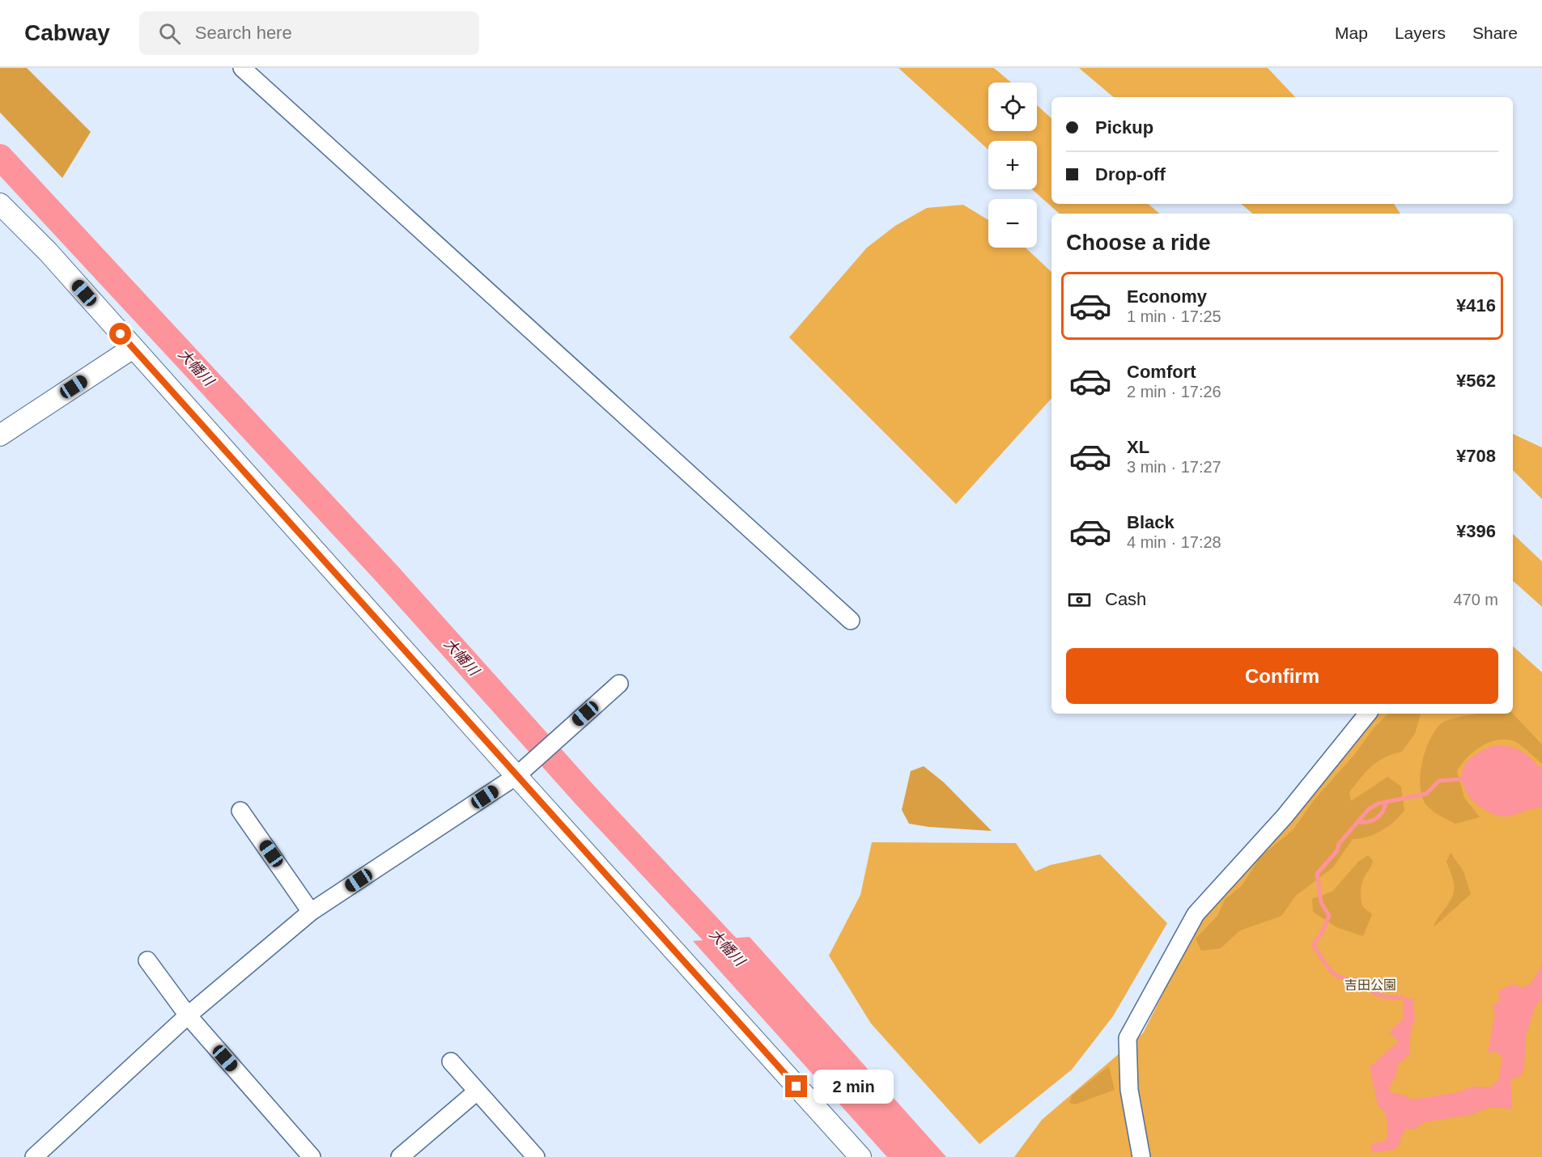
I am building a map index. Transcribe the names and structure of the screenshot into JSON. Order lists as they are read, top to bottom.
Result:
{
  "water": ["大幡川"],
  "parks": ["吉田公園"],
  "page": {
    "header": "Cabway",
    "search": "Search here",
    "nav": ["Map", "Layers", "Share"],
    "map_buttons": ["+", "−"],
    "banner": ["Pickup", "Drop-off"],
    "heading": "Choose a ride",
    "list": [
      {
        "name": "Economy",
        "note": "1 min · 17:25",
        "value": "¥416"
      },
      {
        "name": "Comfort",
        "note": "2 min · 17:26",
        "value": "¥562"
      },
      {
        "name": "XL",
        "note": "3 min · 17:27",
        "value": "¥708"
      },
      {
        "name": "Black",
        "note": "4 min · 17:28",
        "value": "¥396"
      }
    ],
    "pay": ["Cash", "470 m"],
    "buttons": "Confirm",
    "bubble": "2 min"
  }
}
